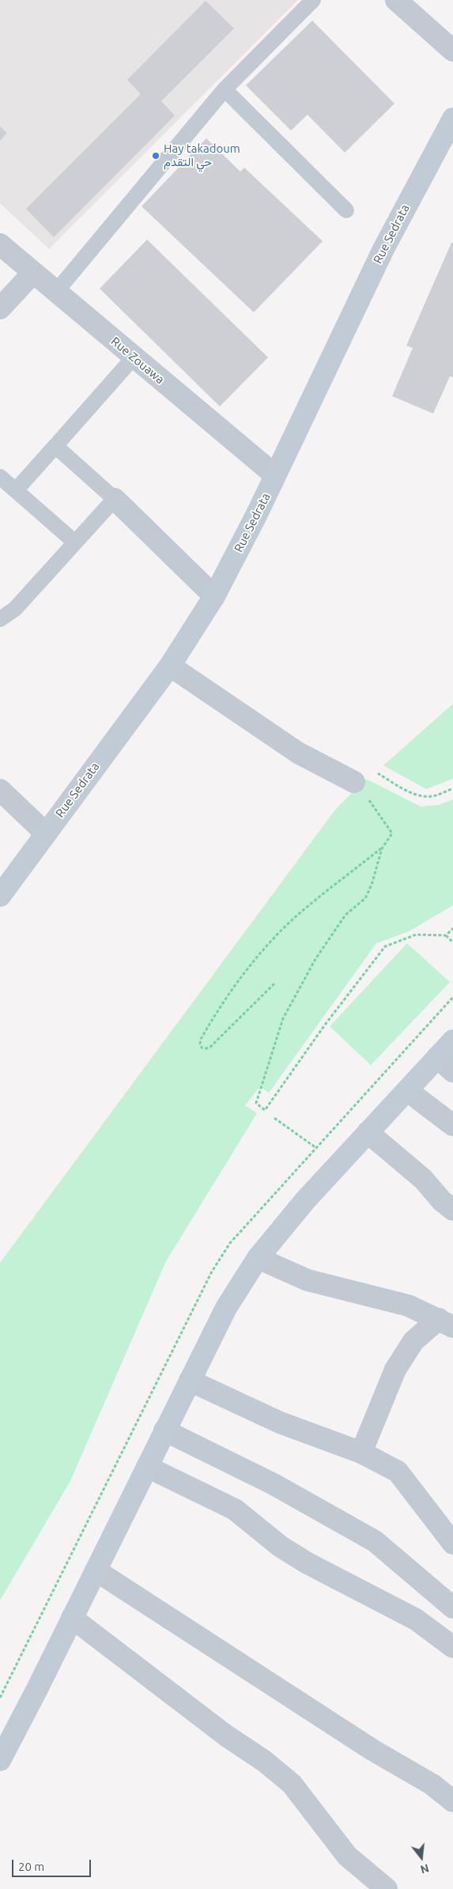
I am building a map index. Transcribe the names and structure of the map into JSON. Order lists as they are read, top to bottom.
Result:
{
  "streets": {
    "street": ["Rue Sedrata", "Rue Zouawa"]
  },
  "crossings": [
    ["Rue Sedrata", "Rue Zouawa"]
  ],
  "places": ["Hay takadoum حي التقدم"],
  "scale_bar": "20 m",
  "north": "bottom"
}
